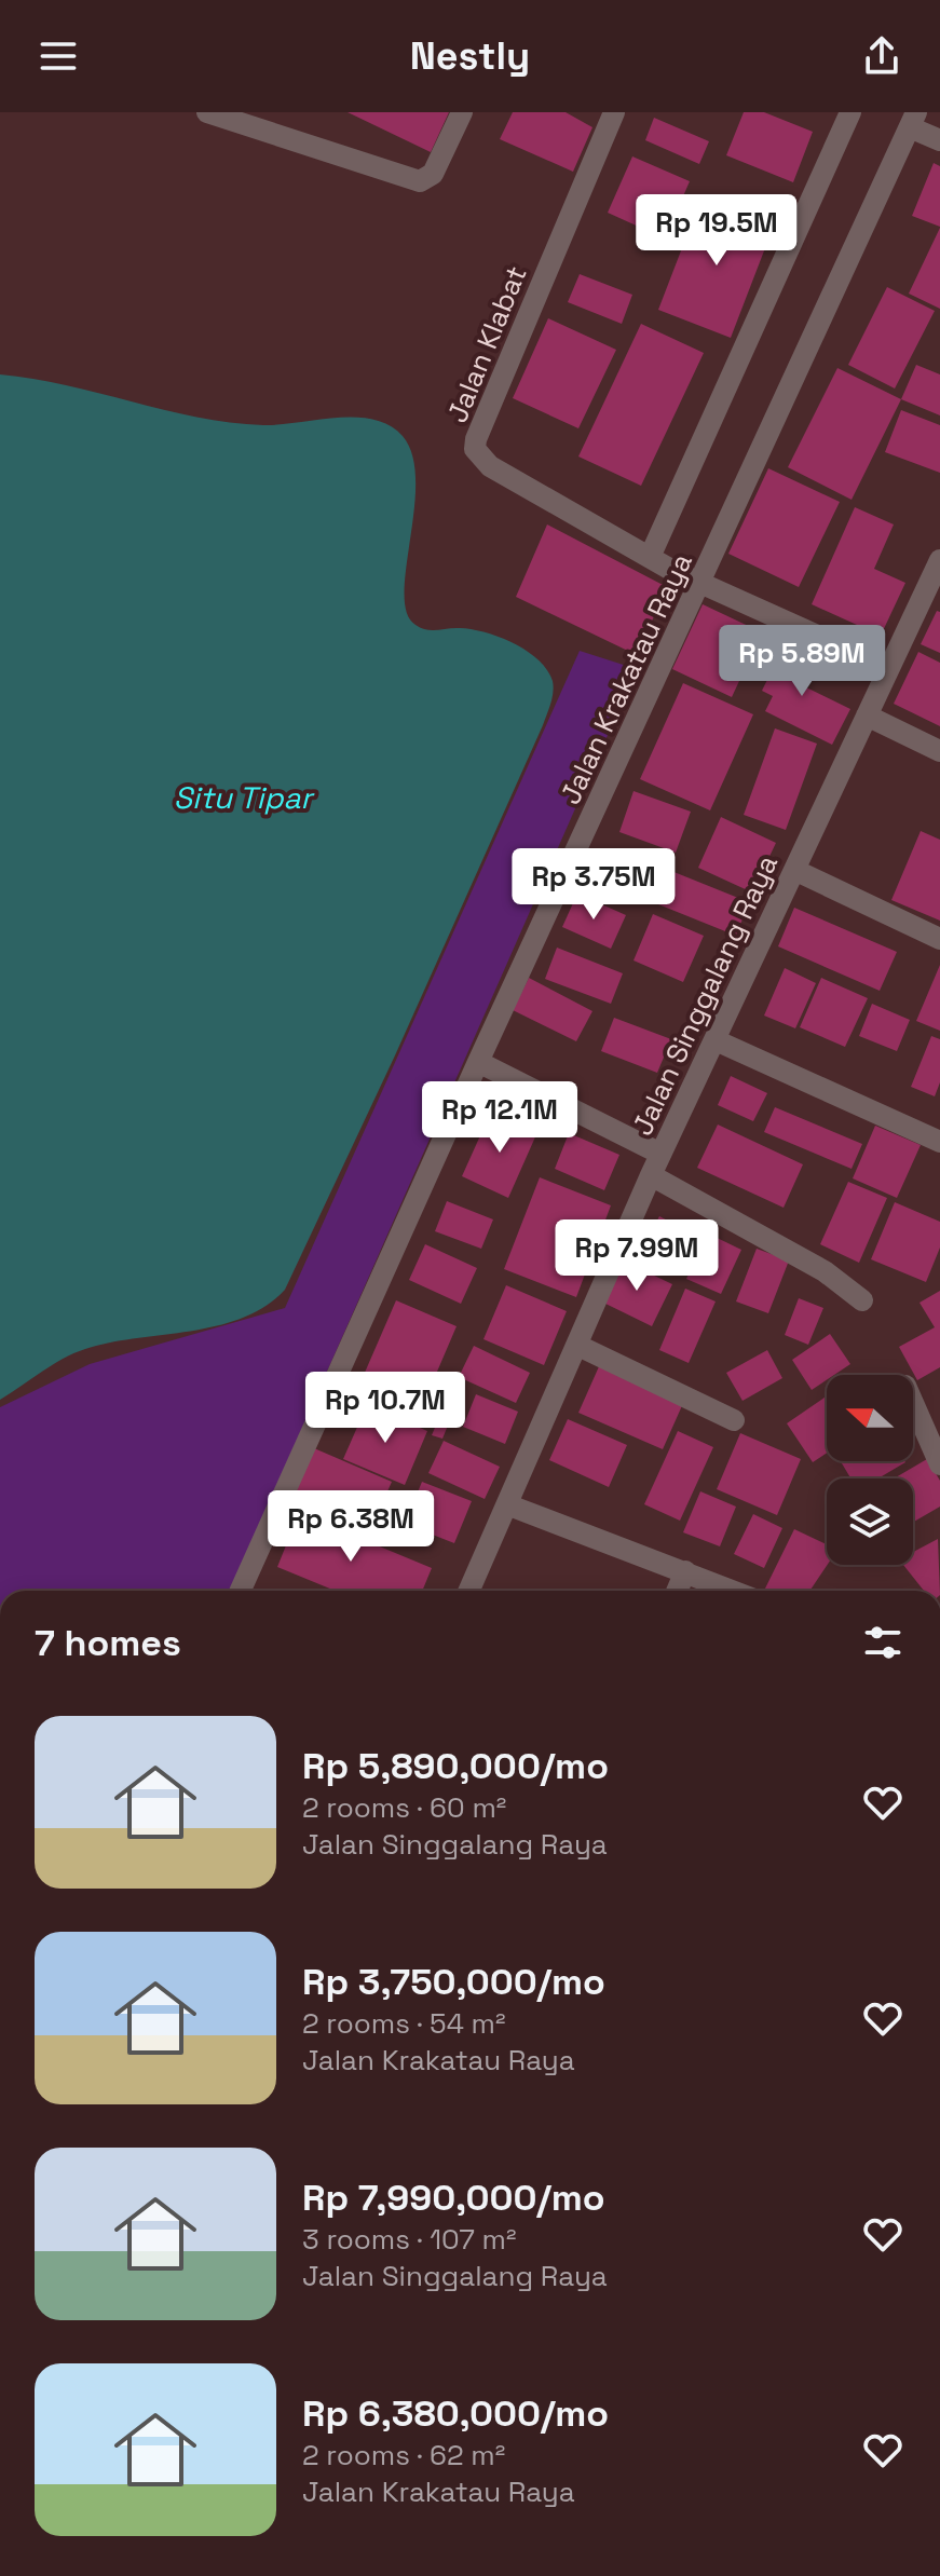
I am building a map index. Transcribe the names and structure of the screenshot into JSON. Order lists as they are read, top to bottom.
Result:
{
  "streets": {
    "street": ["Jalan Klabat", "Jalan Krakatau Raya", "Jalan Singgalang Raya"]
  },
  "crossings": [
    ["Jalan Klabat", "Jalan Krakatau Raya"],
    ["Jalan Klabat", "Jalan Singgalang Raya"]
  ],
  "water": ["Situ Tipar"],
  "north": "left",
  "page": {
    "header": "Nestly",
    "price": [
      "Rp 19.5M",
      "Rp 5.89M",
      "Rp 3.75M",
      "Rp 12.1M",
      "Rp 7.99M",
      "Rp 10.7M",
      "Rp 6.38M"
    ],
    "heading": "7 homes",
    "list": [
      {
        "name": "Rp 5,890,000/mo",
        "note": "2 rooms · 60 m² · Jalan Singgalang Raya"
      },
      {
        "name": "Rp 3,750,000/mo",
        "note": "2 rooms · 54 m² · Jalan Krakatau Raya"
      },
      {
        "name": "Rp 7,990,000/mo",
        "note": "3 rooms · 107 m² · Jalan Singgalang Raya"
      },
      {
        "name": "Rp 6,380,000/mo",
        "note": "2 rooms · 62 m² · Jalan Krakatau Raya"
      }
    ]
  }
}
